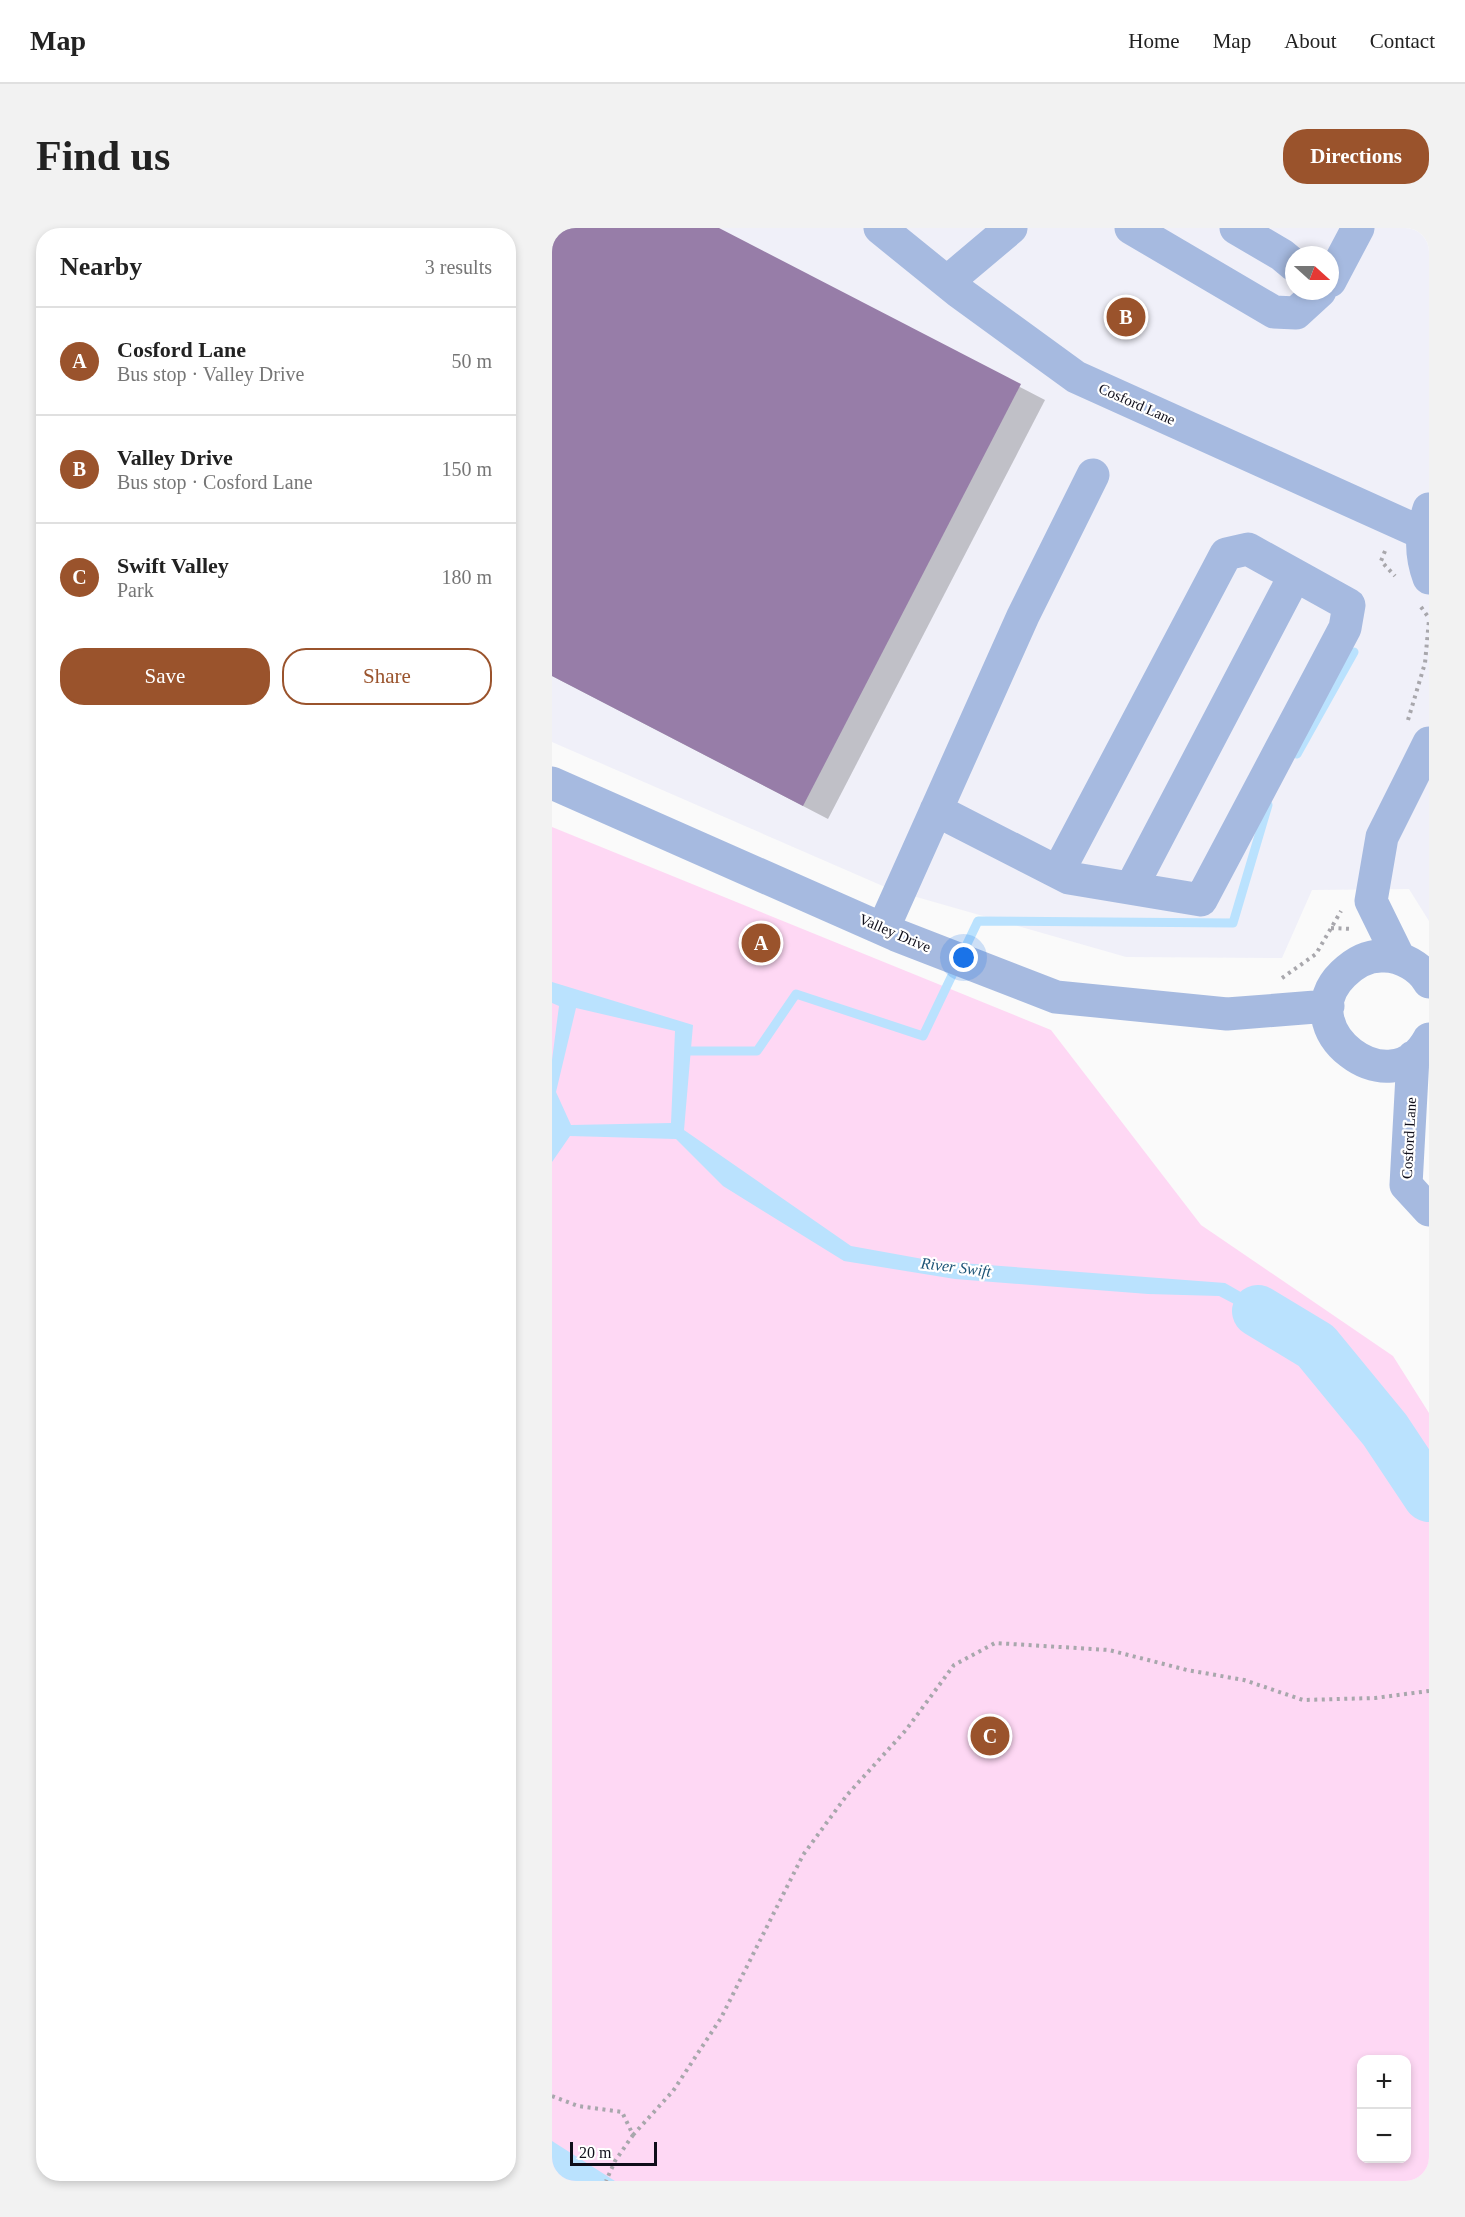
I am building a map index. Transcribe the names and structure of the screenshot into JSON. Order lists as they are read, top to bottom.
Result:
{
  "streets": {
    "street": ["Cosford Lane", "Valley Drive"]
  },
  "crossings": [
    ["Cosford Lane", "Valley Drive"]
  ],
  "water": ["River Swift"],
  "scale_bar": "20 m",
  "north": "right",
  "page": {
    "header": "Map",
    "nav": [
      "Home",
      "Map",
      "About",
      "Contact"
    ],
    "buttons": [
      "Directions",
      ["Save", "Share"]
    ],
    "title": "Find us",
    "heading": ["Nearby", "3 results"],
    "pins": ["B", "A", "C"],
    "list": [
      {
        "mark": "A",
        "name": "Cosford Lane",
        "note": "Bus stop · Valley Drive",
        "value": "50 m"
      },
      {
        "mark": "B",
        "name": "Valley Drive",
        "note": "Bus stop · Cosford Lane",
        "value": "150 m"
      },
      {
        "mark": "C",
        "name": "Swift Valley",
        "note": "Park",
        "value": "180 m"
      }
    ],
    "map_buttons": ["+", "−"],
    "scale": "20 m"
  }
}
